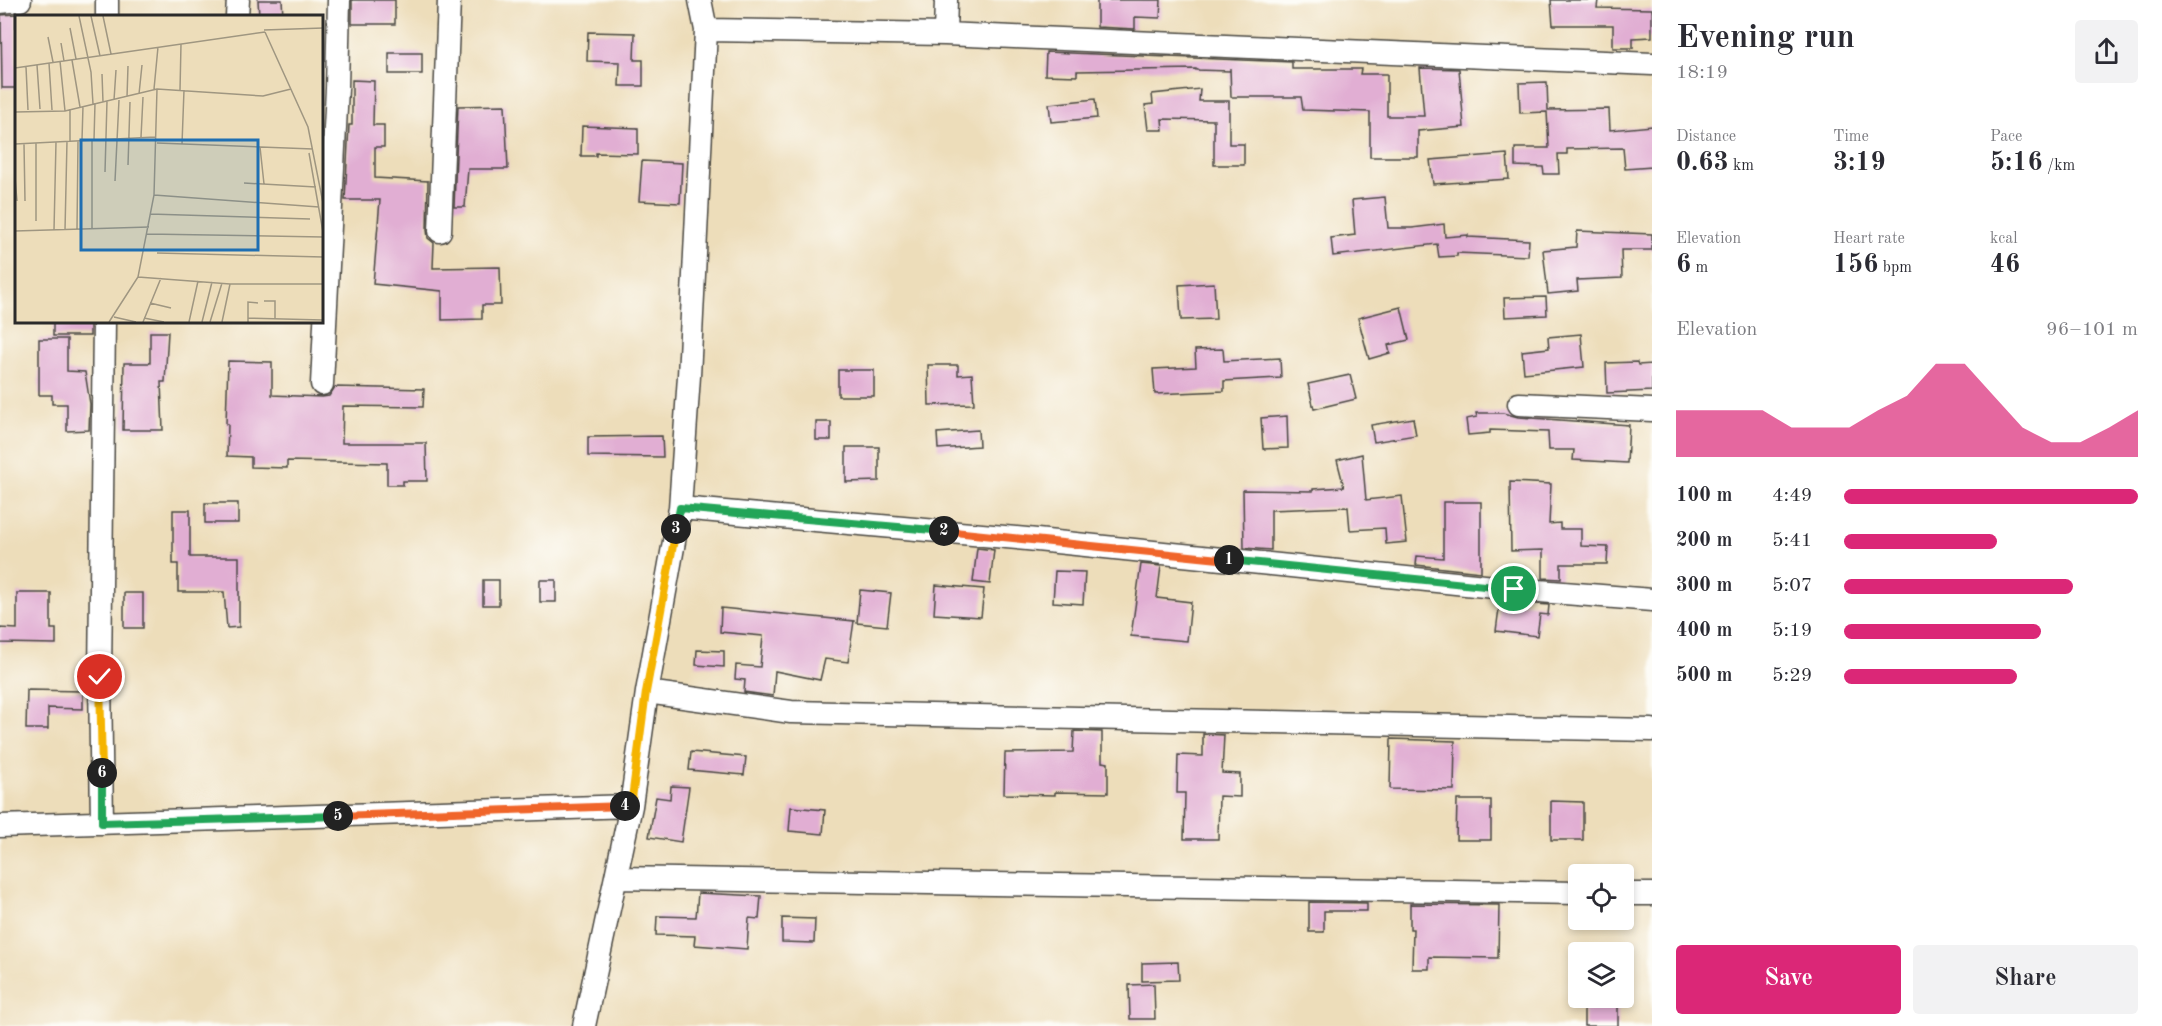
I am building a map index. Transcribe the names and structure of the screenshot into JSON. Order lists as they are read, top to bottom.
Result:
{
  "page": {
    "heading": ["Evening run", "18:19"],
    "stats": [
      ["Distance", "0.63 km"],
      ["Time", "3:19"],
      ["Pace", "5:16 /km"],
      ["Elevation", "6 m"],
      ["Heart rate", "156 bpm"],
      ["kcal", "46"]
    ],
    "chart": ["Elevation", "96–101 m"],
    "list": [
      {
        "name": "100 m",
        "note": "4:49"
      },
      {
        "name": "200 m",
        "note": "5:41"
      },
      {
        "name": "300 m",
        "note": "5:07"
      },
      {
        "name": "400 m",
        "note": "5:19"
      },
      {
        "name": "500 m",
        "note": "5:29"
      }
    ],
    "pins": [
      "3",
      "2",
      "1",
      "6",
      "4",
      "5"
    ],
    "buttons": ["Save", "Share"]
  }
}
